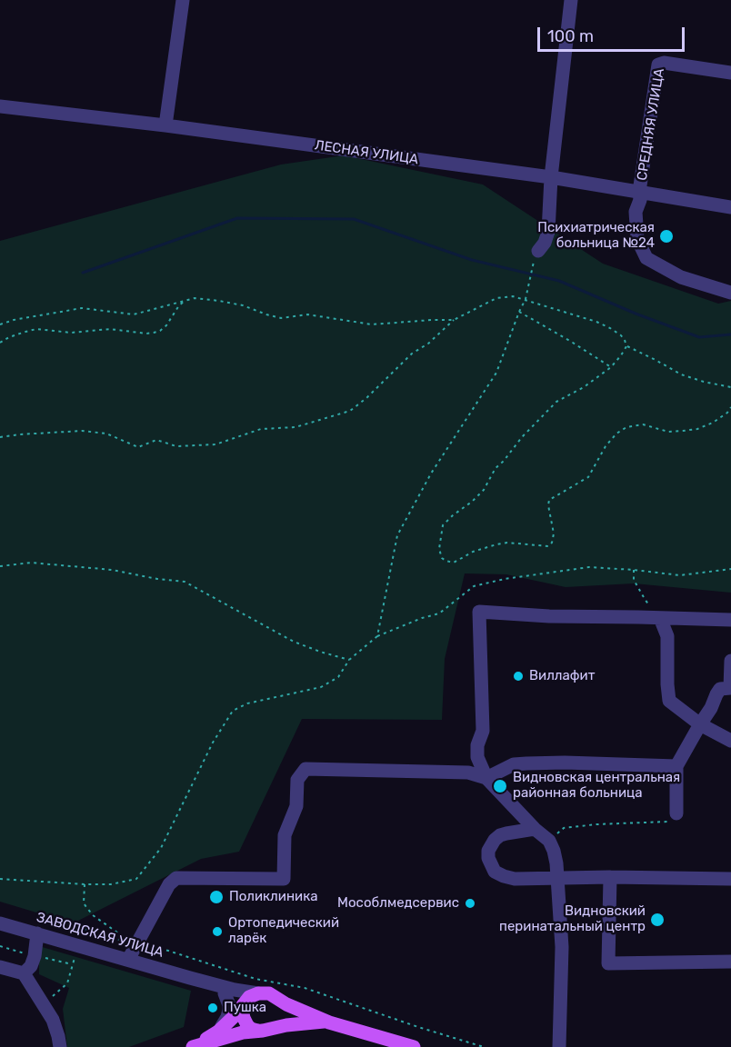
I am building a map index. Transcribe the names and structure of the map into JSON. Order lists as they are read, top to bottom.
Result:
{
  "streets": {
    "street": ["СРЕДНЯЯ УЛИЦА", "ЛЕСНАЯ УЛИЦА", "ЗАВОДСКАЯ УЛИЦА"]
  },
  "crossings": [
    ["СРЕДНЯЯ УЛИЦА", "ЛЕСНАЯ УЛИЦА"]
  ],
  "places": [
    "Психиатрическая больница №24",
    "Виллафит",
    "Видновская центральная районная больница",
    "Поликлиника",
    "Мособлмедсервис",
    "Видновский перинатальный центр",
    "Ортопедический ларёк",
    "Пушка"
  ],
  "scale_bar": "100 m"
}
